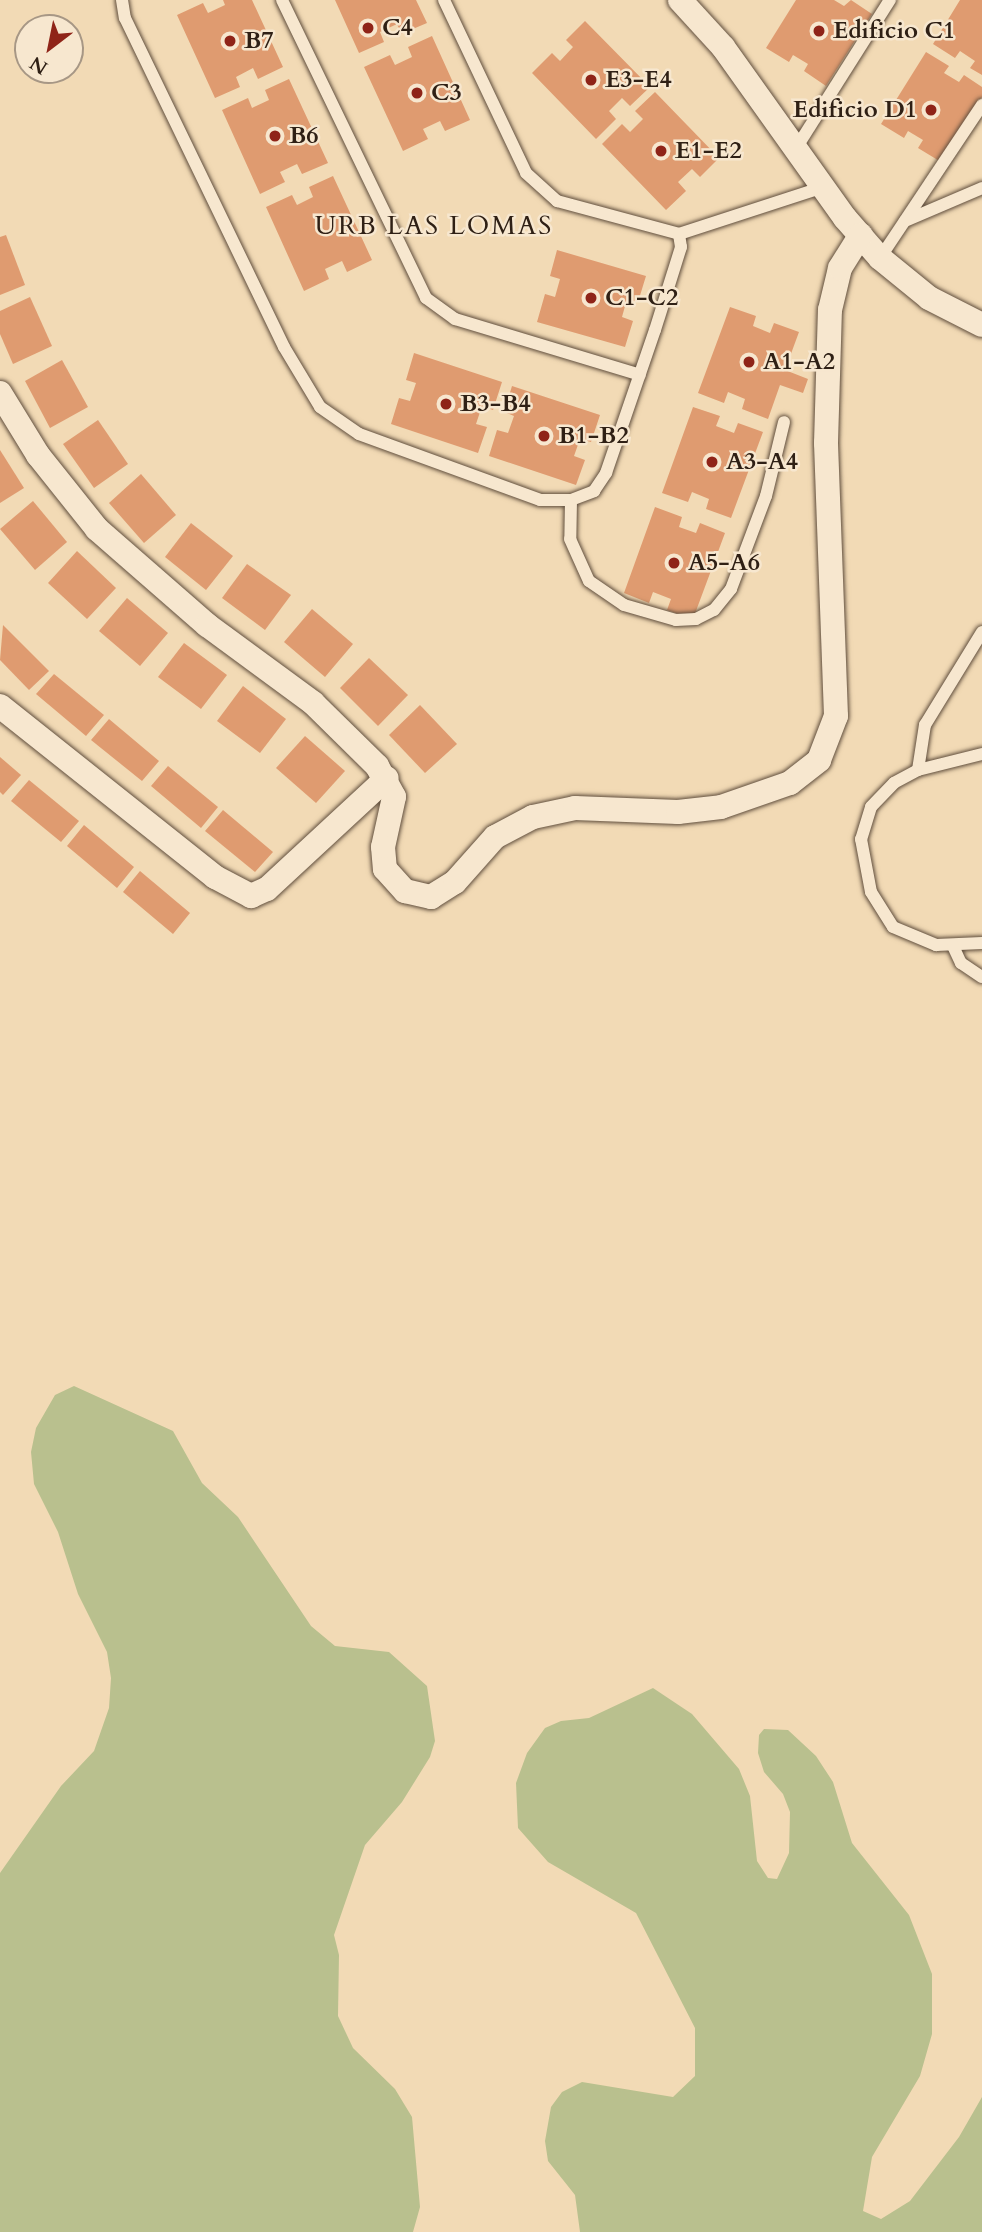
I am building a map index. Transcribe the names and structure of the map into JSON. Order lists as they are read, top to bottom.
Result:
{
  "districts": ["URB LAS LOMAS"],
  "places": [
    "C4",
    "Edificio C1",
    "B7",
    "E3-E4",
    "C3",
    "Edificio D1",
    "B6",
    "E1-E2",
    "C1-C2",
    "A1-A2",
    "B3-B4",
    "B1-B2",
    "A3-A4",
    "A5-A6"
  ],
  "north": "bottom left"
}
